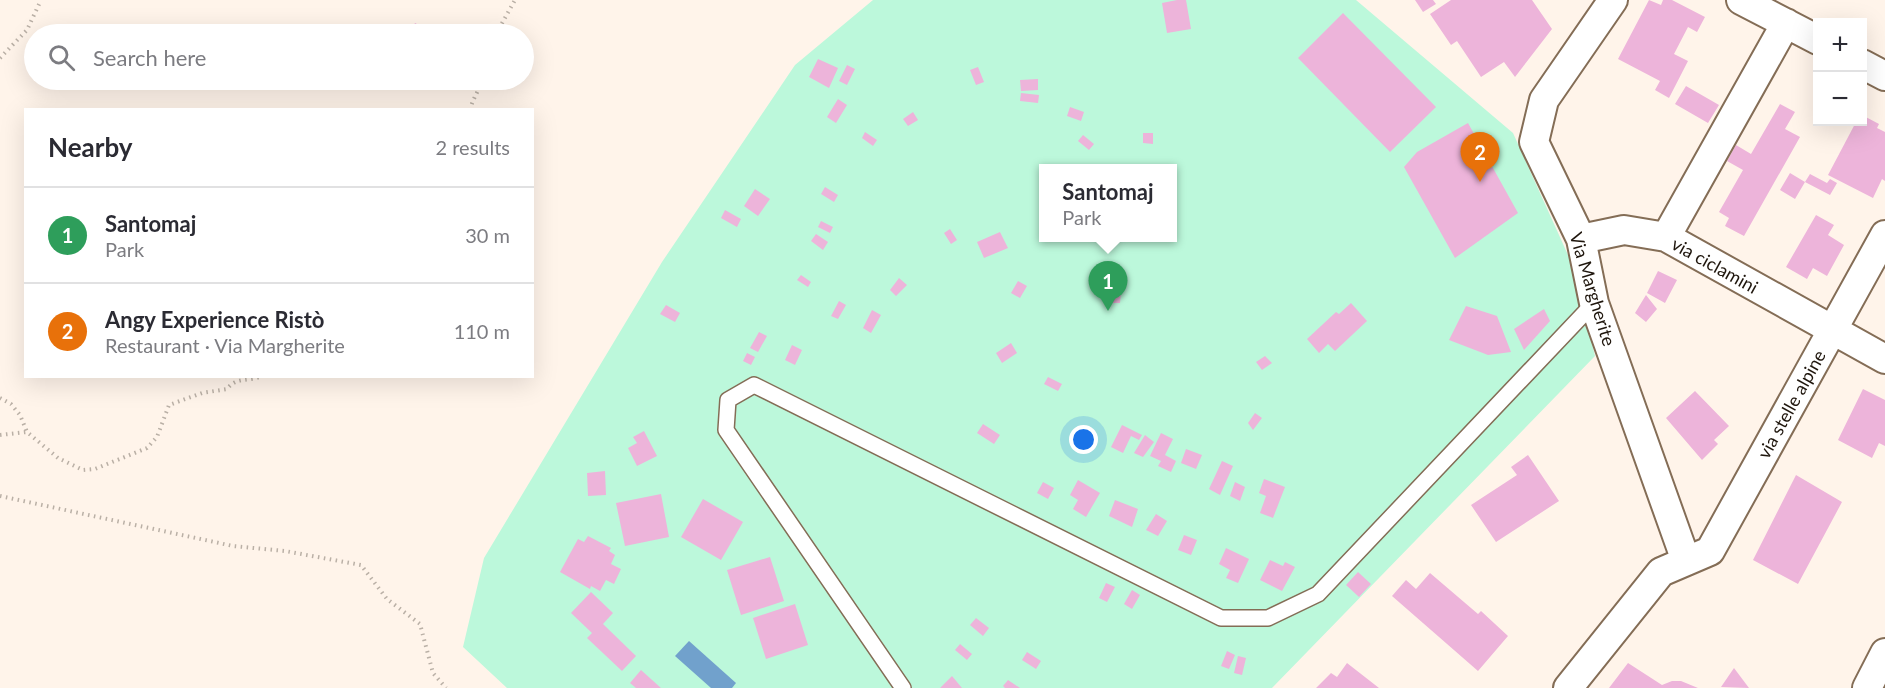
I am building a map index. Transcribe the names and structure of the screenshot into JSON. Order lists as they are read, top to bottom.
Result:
{
  "streets": {
    "street": ["via ciclamini", "Via Margherite", "via stelle alpine"]
  },
  "crossings": [
    ["via ciclamini", "via stelle alpine"],
    ["Via Margherite", "via stelle alpine"]
  ],
  "page": {
    "map_buttons": ["+", "−"],
    "search": "Search here",
    "heading": ["Nearby", "2 results"],
    "pins": ["2", "1"],
    "popup": ["Santomaj", "Park"],
    "list": [
      {
        "mark": "1",
        "name": "Santomaj",
        "note": "Park",
        "value": "30 m"
      },
      {
        "mark": "2",
        "name": "Angy Experience Ristò",
        "note": "Restaurant · Via Margherite",
        "value": "110 m"
      }
    ]
  }
}
